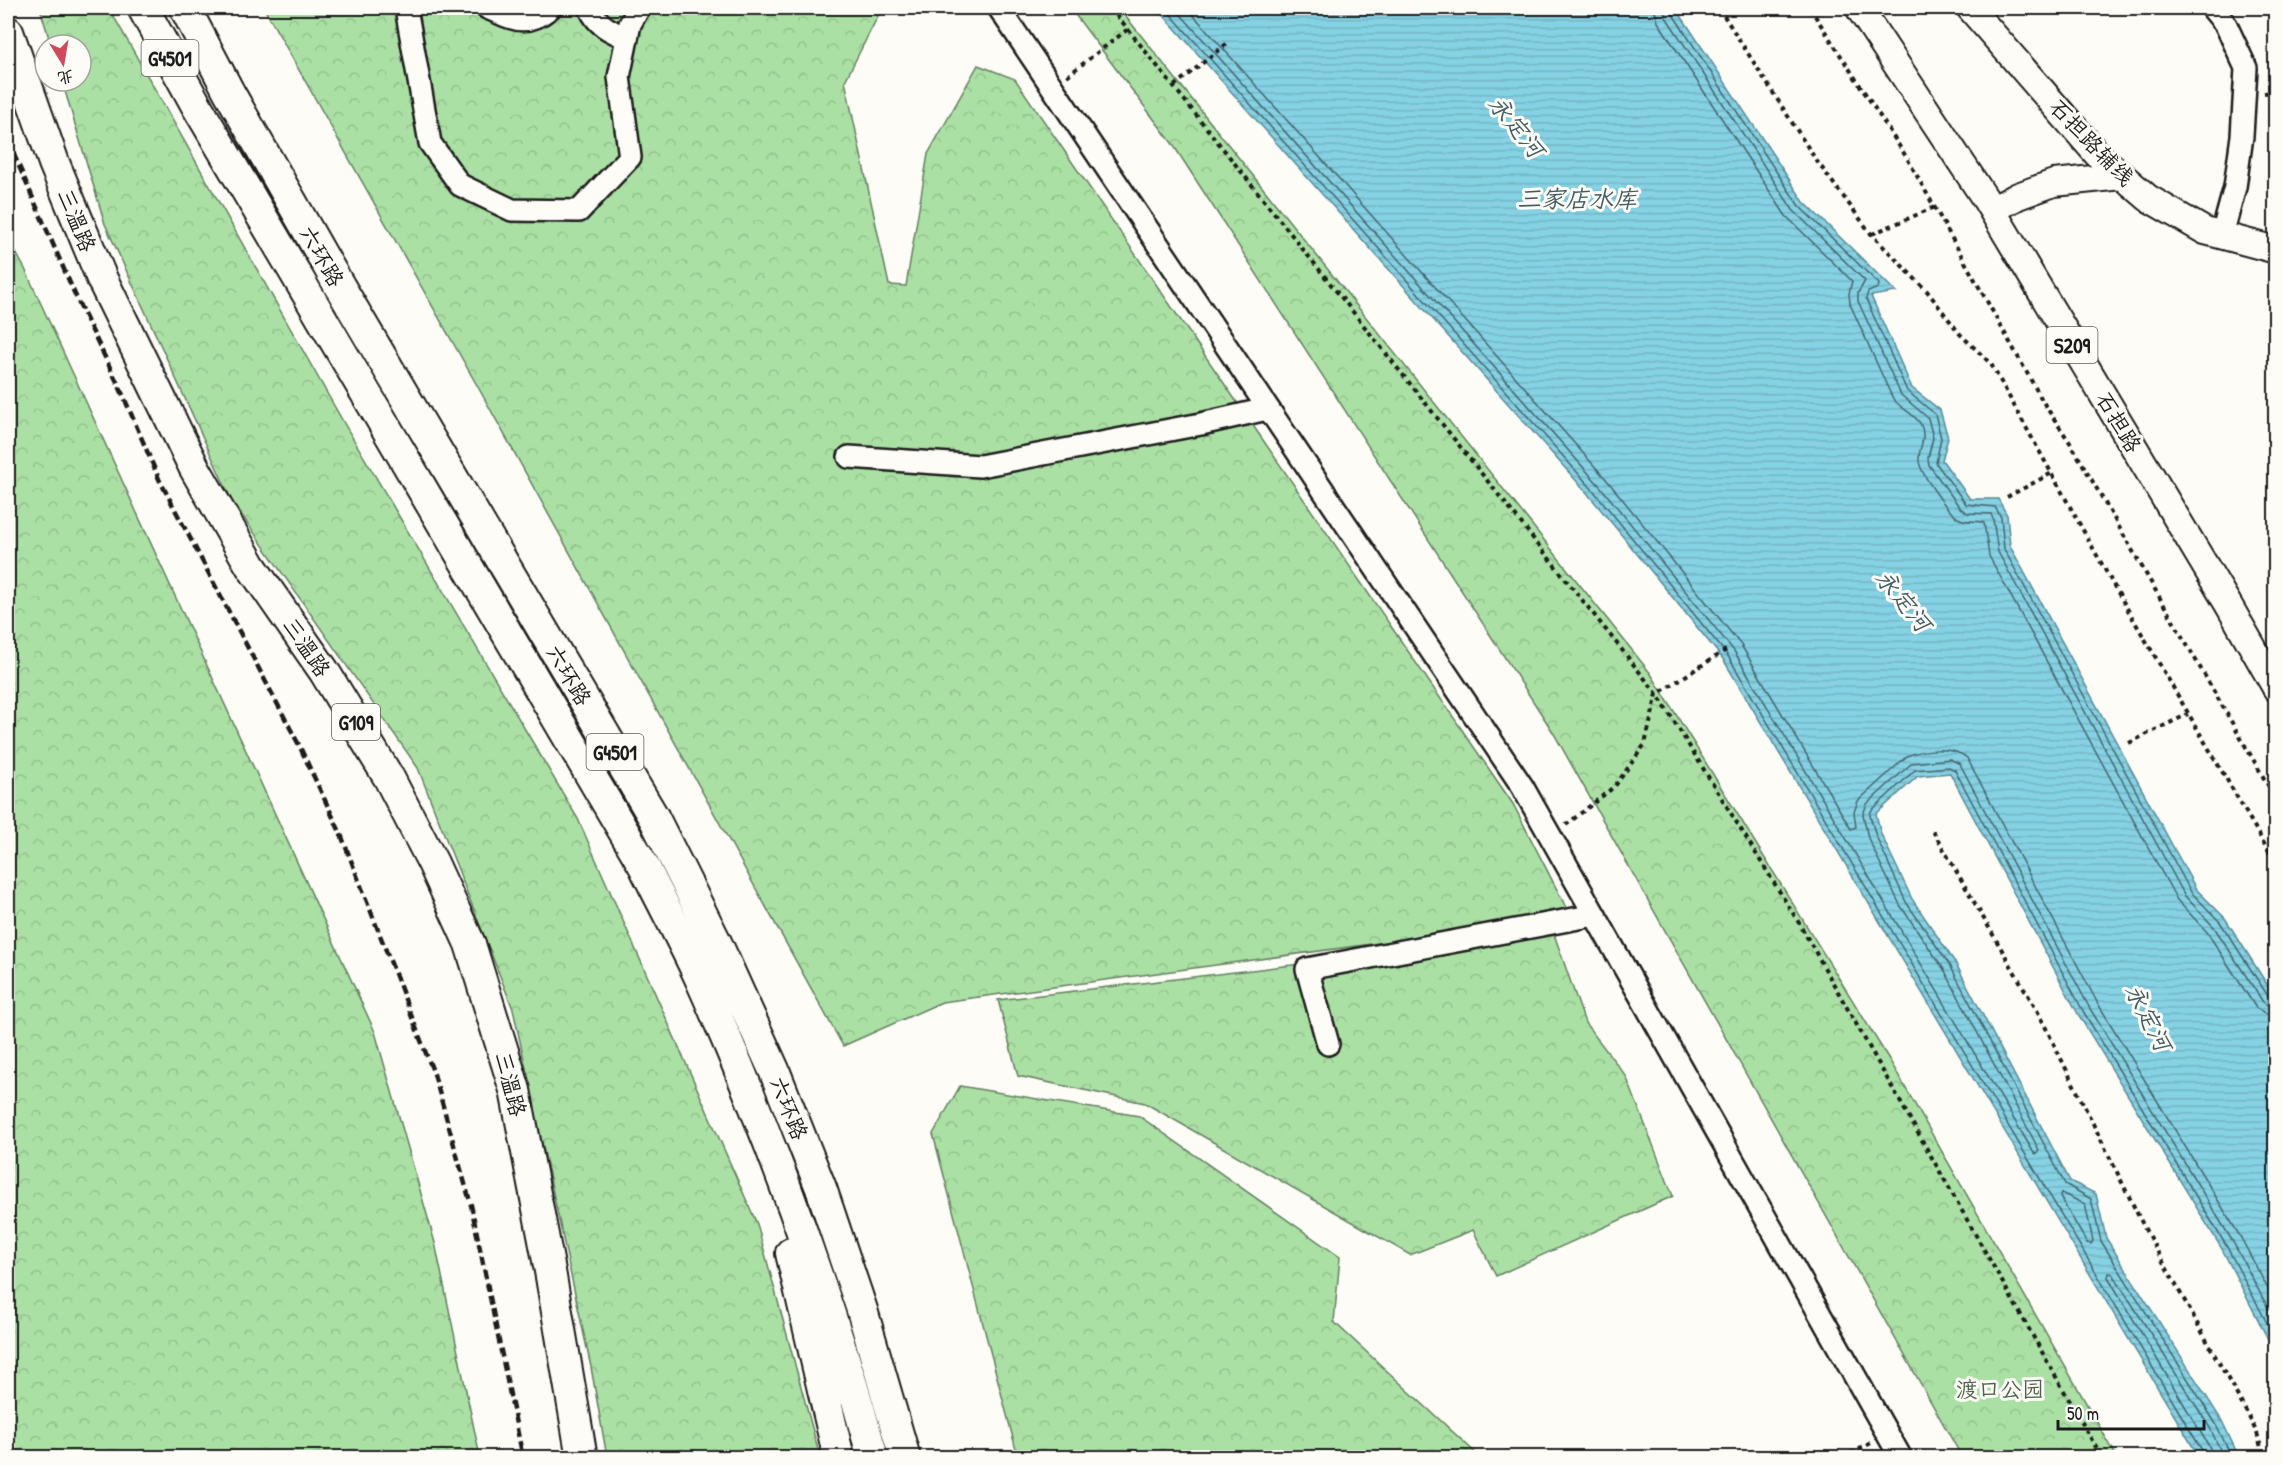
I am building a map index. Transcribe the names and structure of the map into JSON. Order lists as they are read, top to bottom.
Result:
{
  "streets": {
    "highway": [
      "G4501",
      "三温路",
      "六环路",
      "G109"
    ],
    "main road": ["石担路辅线", "S209", "石担路"]
  },
  "water": ["永定河", "三家店水库"],
  "parks": ["渡口公园"],
  "scale_bar": "50 m",
  "north": "bottom"
}
